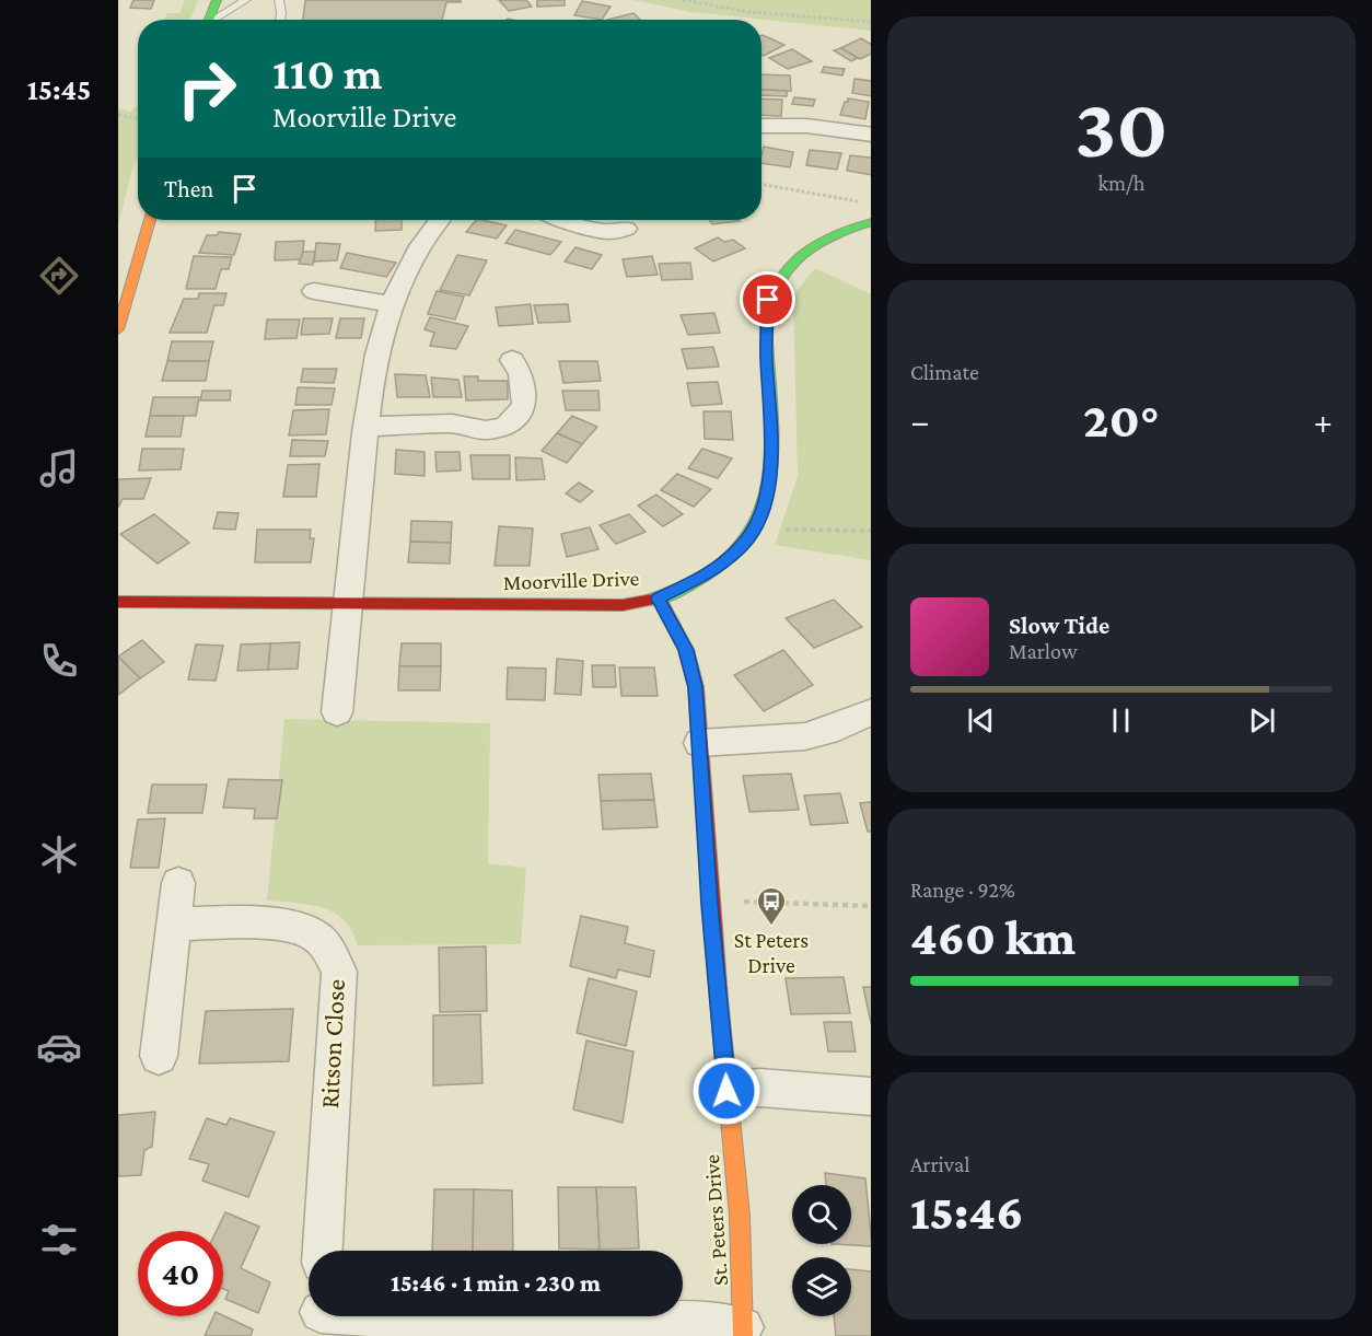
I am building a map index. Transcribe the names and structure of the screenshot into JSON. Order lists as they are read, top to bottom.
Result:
{
  "streets": {
    "street": ["Moorville Drive", "Ritson Close", "St. Peters Drive"]
  },
  "crossings": [
    ["Moorville Drive", "St. Peters Drive"]
  ],
  "places": {
    "bus stop": ["St Peters Drive"]
  },
  "page": {
    "tabs": "15:45",
    "tile": [
      ["30", "km/h"],
      "Climate",
      ["Range · 92%", "460 km"],
      ["Arrival", "15:46"]
    ],
    "turn": ["110 m", "Moorville Drive"],
    "then": "Then",
    "heat": ["−", "20°", "+"],
    "song": ["Slow Tide", "Marlow"],
    "limit": "40",
    "trip": "15:46 · 1 min · 230 m"
  }
}
